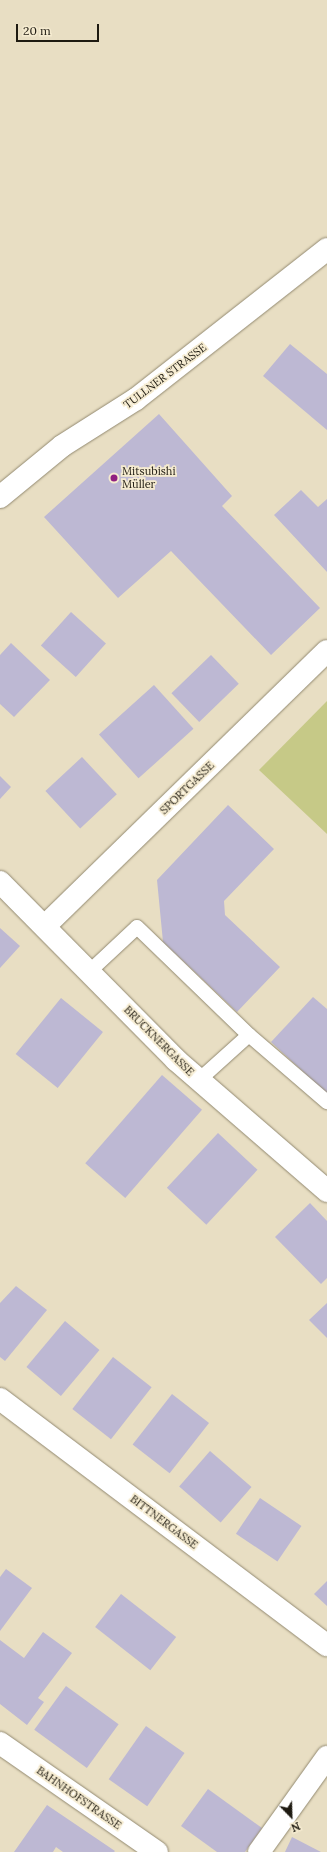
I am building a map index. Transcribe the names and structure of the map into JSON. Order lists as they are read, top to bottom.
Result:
{
  "streets": {
    "street": [
      "TULLNER STRASSE",
      "SPORTGASSE",
      "BRUCKNERGASSE",
      "BITTNERGASSE",
      "BAHNHOFSTRASSE"
    ]
  },
  "crossings": [
    ["SPORTGASSE", "BRUCKNERGASSE"]
  ],
  "places": ["Mitsubishi Müller"],
  "scale_bar": "20 m",
  "north": "bottom right"
}
